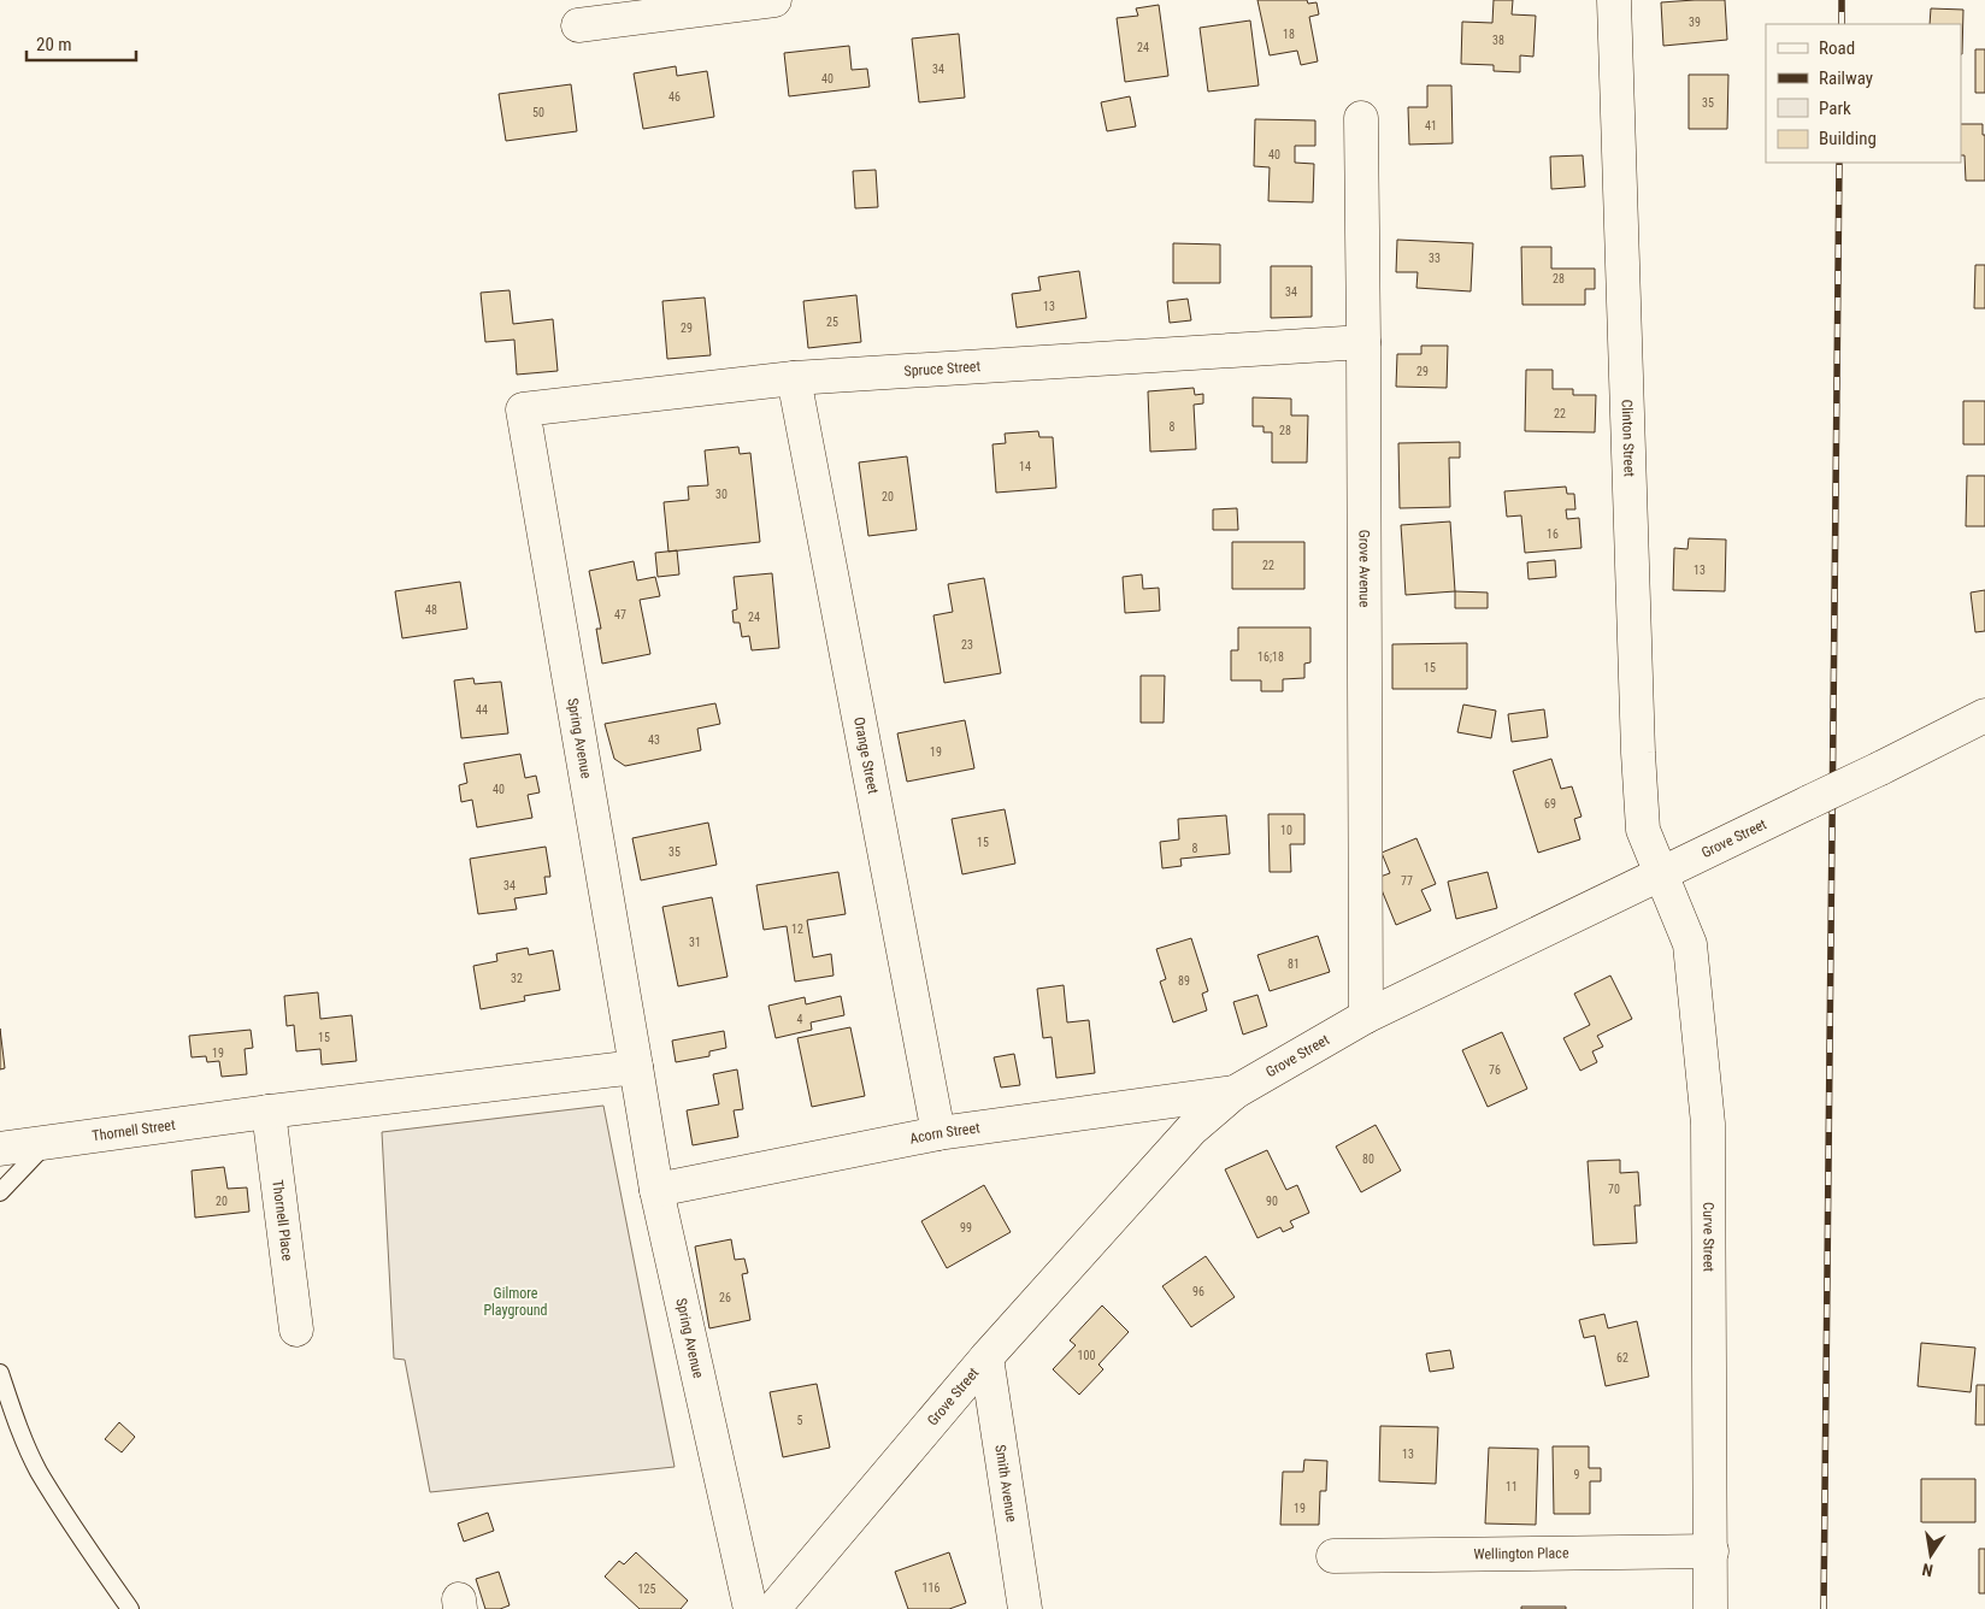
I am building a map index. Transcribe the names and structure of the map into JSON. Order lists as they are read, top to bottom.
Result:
{
  "streets": {
    "street": [
      "Spruce Street",
      "Clinton Street",
      "Grove Avenue",
      "Spring Avenue",
      "Orange Street",
      "Grove Street",
      "Thornell Street",
      "Acorn Street",
      "Thornell Place",
      "Curve Street",
      "Smith Avenue",
      "Wellington Place"
    ]
  },
  "crossings": [
    ["Spruce Street", "Grove Avenue"],
    ["Spruce Street", "Spring Avenue"],
    ["Spruce Street", "Orange Street"],
    ["Clinton Street", "Grove Street"],
    ["Clinton Street", "Curve Street"],
    ["Grove Avenue", "Grove Street"],
    ["Spring Avenue", "Acorn Street"],
    ["Orange Street", "Acorn Street"],
    ["Grove Street", "Acorn Street"],
    ["Grove Street", "Curve Street"],
    ["Grove Street", "Smith Avenue"],
    ["Thornell Street", "Thornell Place"],
    ["Curve Street", "Wellington Place"]
  ],
  "parks": ["Gilmore Playground"],
  "house_numbers": [
    "39",
    "18",
    "38",
    "24",
    "34",
    "40",
    "46",
    "35",
    "50",
    "41",
    "40",
    "33",
    "28",
    "34",
    "13",
    "25",
    "29",
    "29",
    "22",
    "8",
    "28",
    "14",
    "30",
    "20",
    "16",
    "22",
    "13",
    "48",
    "47",
    "24",
    "23",
    "16;18",
    "15",
    "44",
    "43",
    "19",
    "40",
    "69",
    "10",
    "15",
    "8",
    "35",
    "77",
    "34",
    "12",
    "31",
    "81",
    "32",
    "89",
    "4",
    "15",
    "19",
    "76",
    "80",
    "70",
    "20",
    "90",
    "99",
    "96",
    "26",
    "100",
    "62",
    "5",
    "13",
    "9",
    "11",
    "19",
    "116",
    "125"
  ],
  "legend": [
    "Road",
    "Railway",
    "Park",
    "Building"
  ],
  "scale_bar": "20 m",
  "north": "bottom"
}
